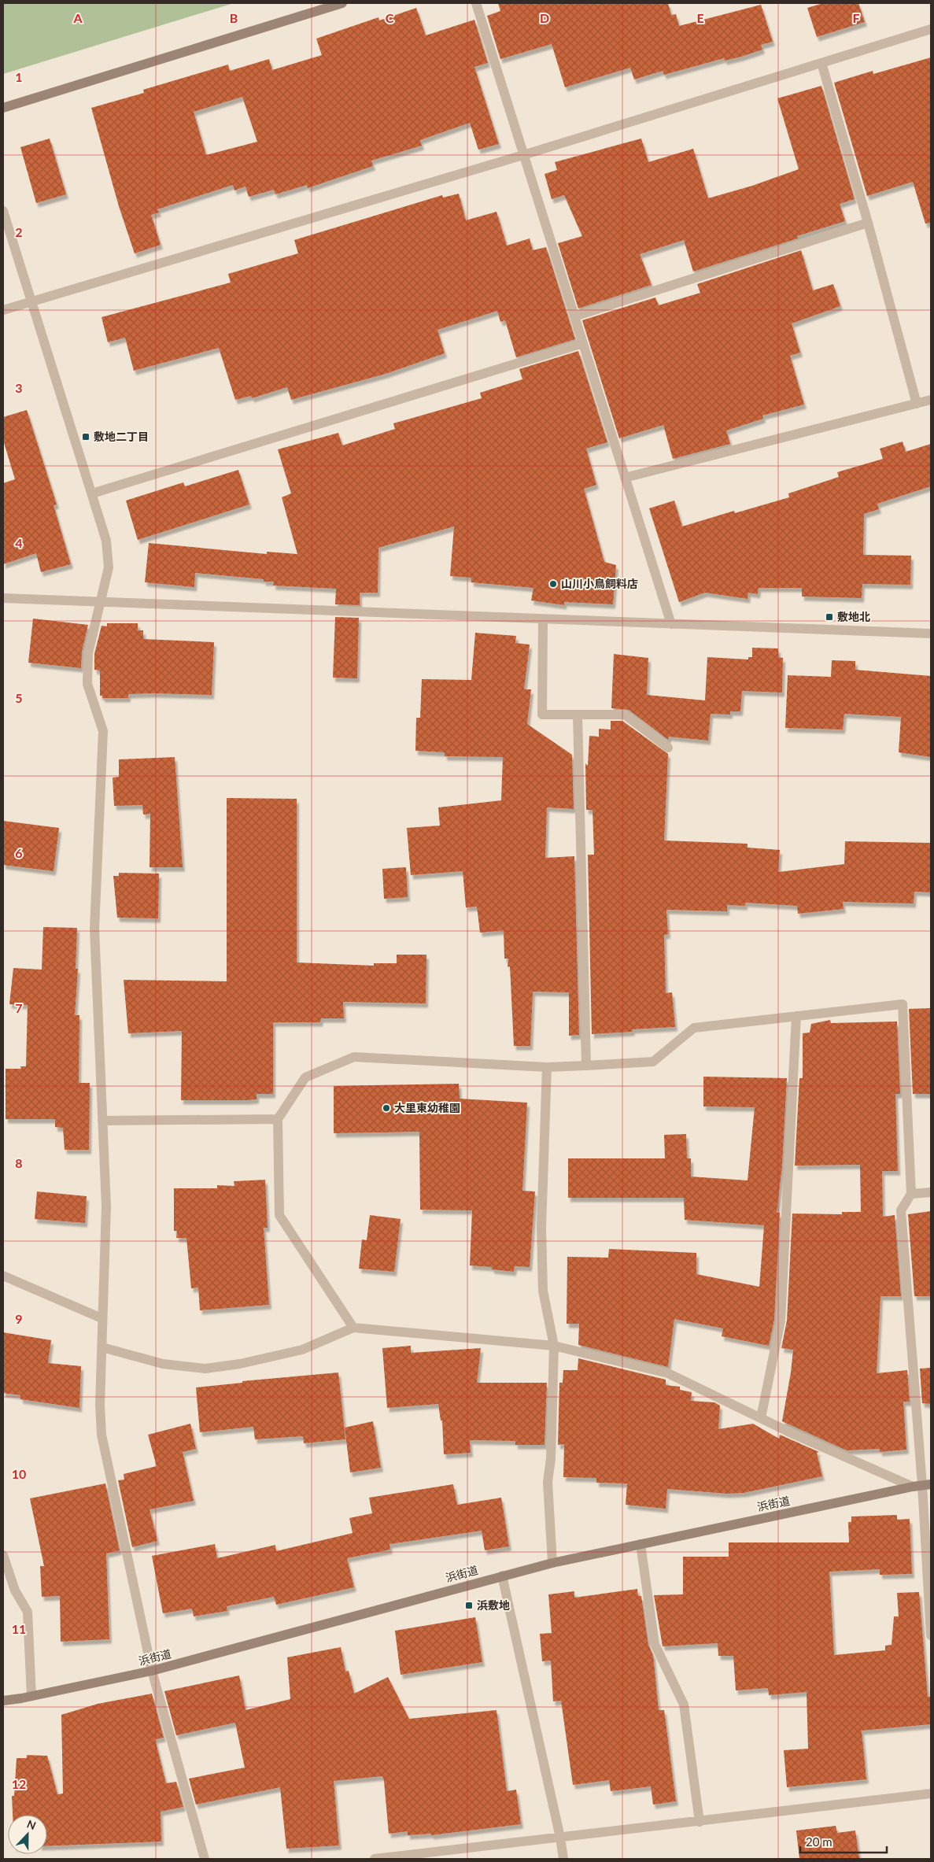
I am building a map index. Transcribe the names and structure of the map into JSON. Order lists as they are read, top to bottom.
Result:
{
  "streets": {
    "street": ["浜街道"]
  },
  "places": {
    "transit": ["敷地二丁目", "敷地北", "浜敷地"],
    "other": ["山川小鳥飼料店", "大里東幼稚園"]
  },
  "scale_bar": "20 m",
  "north": "top",
  "grid": {
    "columns": [
      "A",
      "B",
      "C",
      "D",
      "E",
      "F"
    ],
    "rows": [
      "1",
      "2",
      "3",
      "4",
      "5",
      "6",
      "7",
      "8",
      "9",
      "10",
      "11",
      "12"
    ]
  }
}
